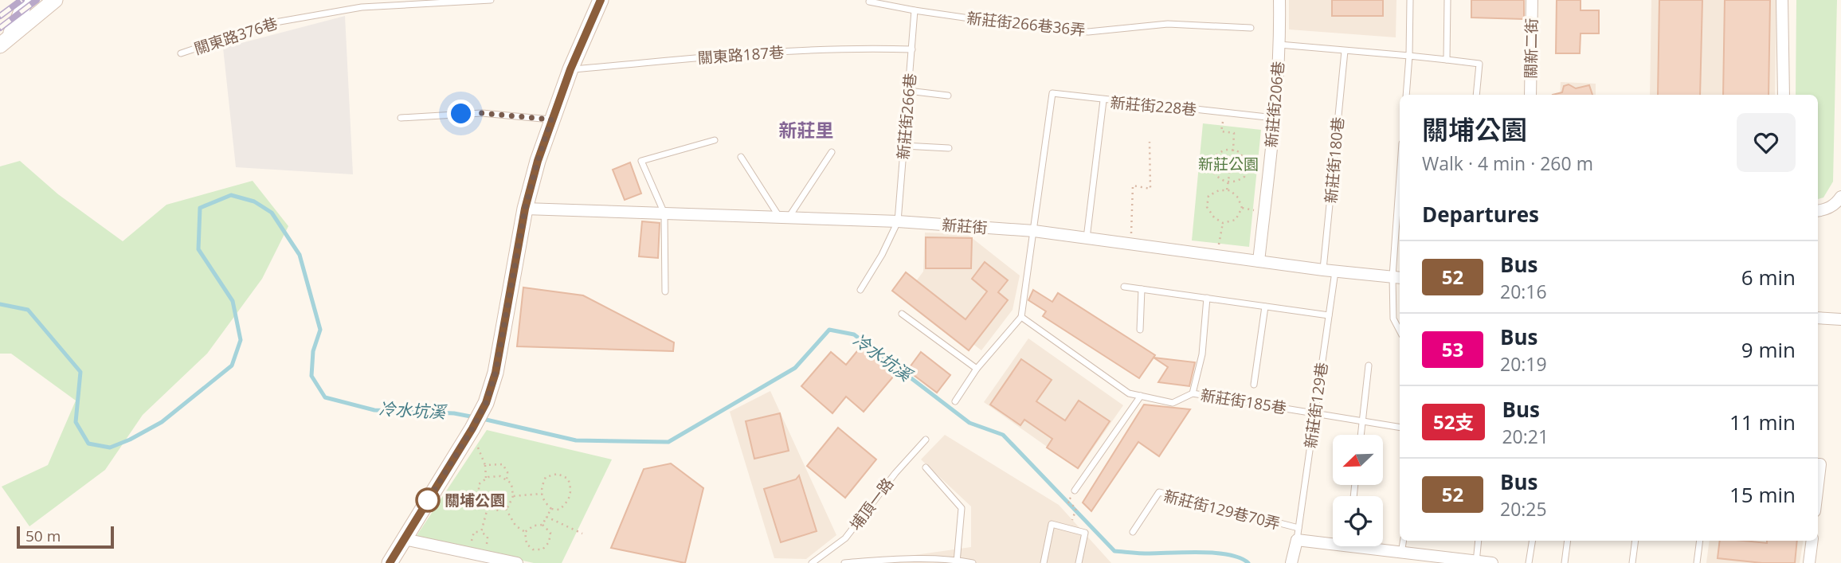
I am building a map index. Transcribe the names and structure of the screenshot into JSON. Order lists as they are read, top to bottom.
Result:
{
  "streets": {
    "street": ["關新二街", "新莊街206巷", "新莊街"],
    "lane": [
      "新莊街266巷36弄",
      "關東路376巷",
      "關東路187巷",
      "新莊街228巷",
      "新莊街266巷",
      "新莊街180巷",
      "新莊街185巷",
      "新莊街129巷",
      "埔頂一路",
      "新莊街129巷70弄"
    ]
  },
  "crossings": [
    ["新莊街266巷36弄", "新莊街266巷"],
    ["關東路187巷", "新莊街266巷"],
    ["新莊街206巷", "新莊街228巷"],
    ["新莊街206巷", "新莊街180巷"],
    ["新莊街206巷", "新莊街"],
    ["新莊街228巷", "新莊街"],
    ["新莊街266巷", "新莊街"],
    ["新莊街180巷", "新莊街"],
    ["新莊街180巷", "新莊街129巷"],
    ["新莊街", "新莊街129巷"],
    ["新莊街185巷", "新莊街129巷"],
    ["新莊街129巷", "新莊街129巷70弄"]
  ],
  "districts": ["新莊里"],
  "water": ["冷水坑溪"],
  "parks": ["新莊公園"],
  "places": ["關埔公園"],
  "lines": ["bus line 52"],
  "scale_bar": "50 m",
  "north": "bottom left",
  "page": {
    "heading": [
      ["關埔公園", "Walk · 4 min · 260 m"],
      "Departures"
    ],
    "list": [
      {
        "mark": "52",
        "name": "Bus",
        "note": "20:16",
        "value": "6 min"
      },
      {
        "mark": "53",
        "name": "Bus",
        "note": "20:19",
        "value": "9 min"
      },
      {
        "mark": "52支",
        "name": "Bus",
        "note": "20:21",
        "value": "11 min"
      },
      {
        "mark": "52",
        "name": "Bus",
        "note": "20:25",
        "value": "15 min"
      }
    ],
    "scale": "50 m"
  }
}
